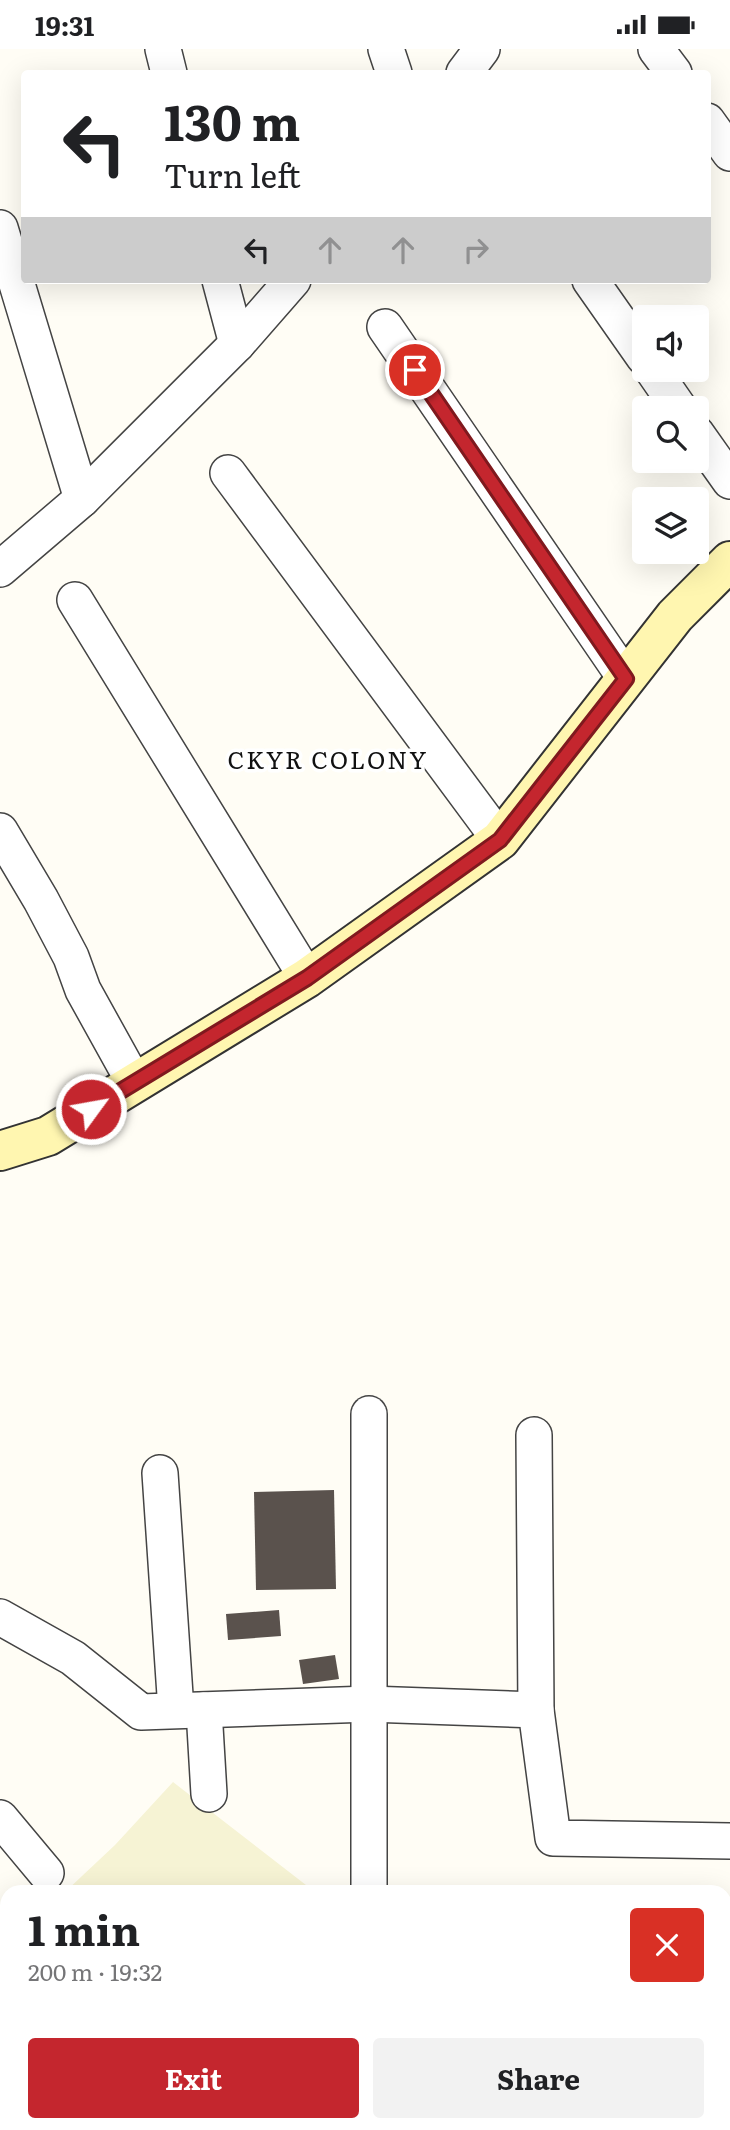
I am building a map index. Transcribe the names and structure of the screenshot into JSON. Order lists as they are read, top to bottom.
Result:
{
  "districts": ["CKYR COLONY"],
  "page": {
    "status": "19:31",
    "turn": ["130 m", "Turn left"],
    "heading": ["1 min", "200 m · 19:32"],
    "buttons": ["Exit", "Share"]
  }
}
